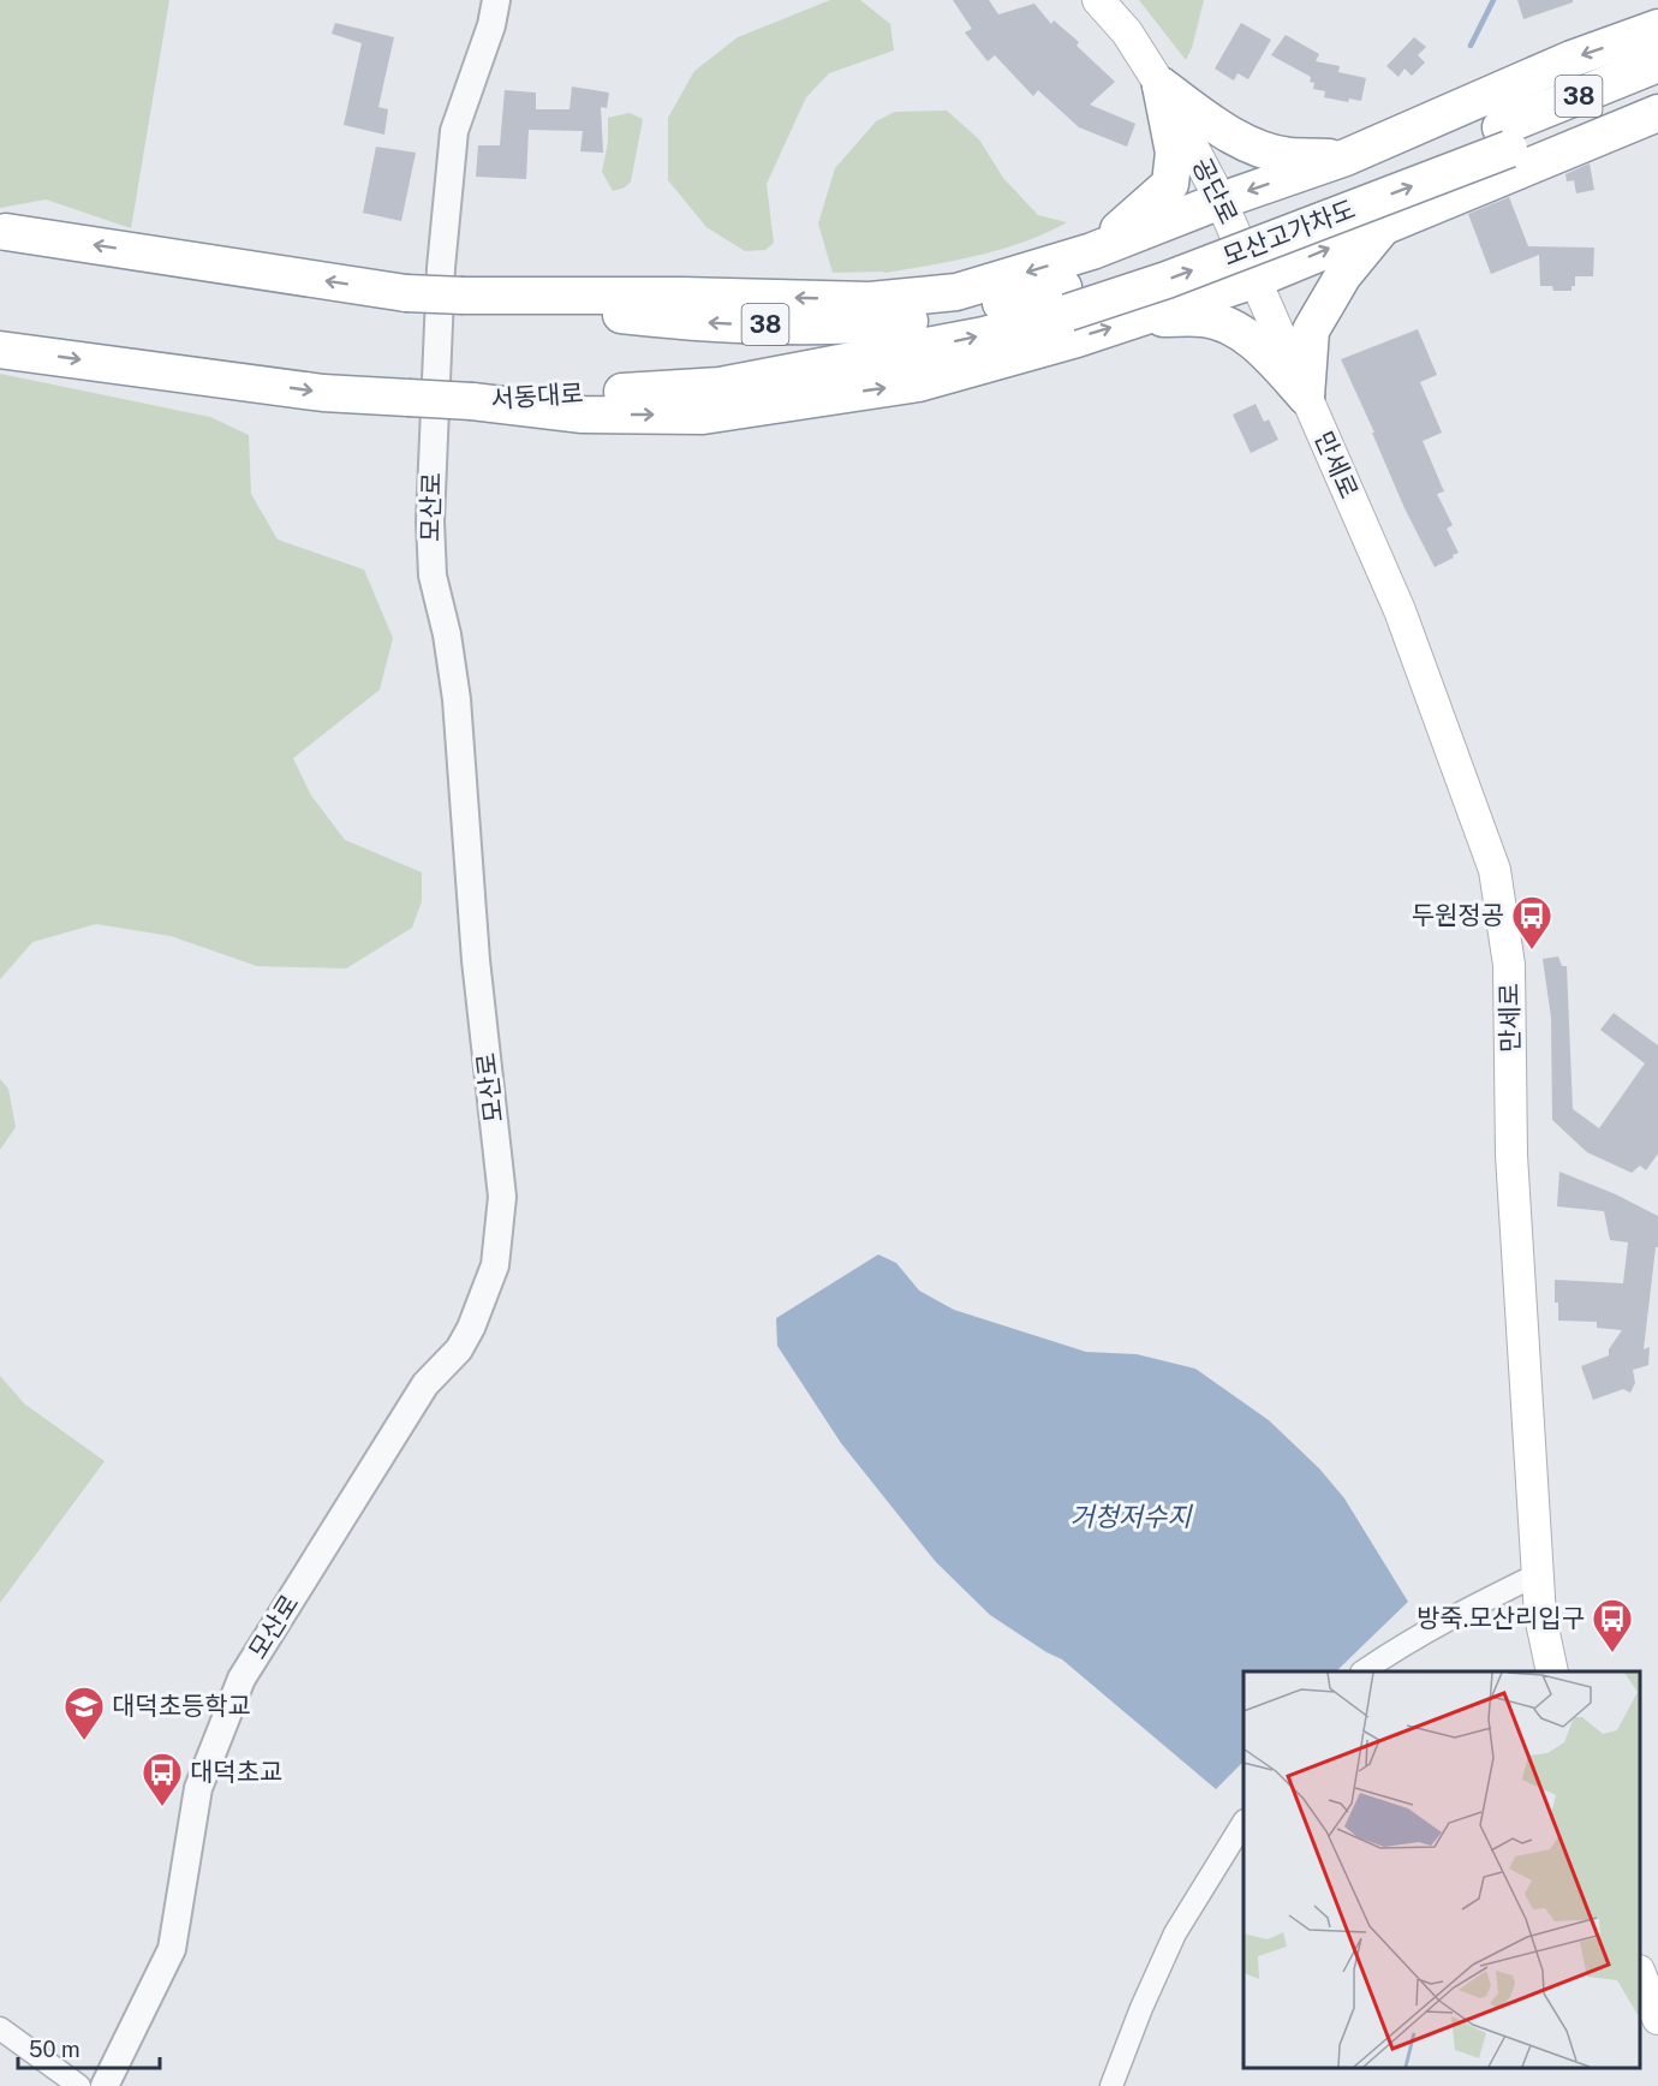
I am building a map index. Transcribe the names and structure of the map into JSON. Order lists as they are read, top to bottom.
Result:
{
  "streets": {
    "highway": ["38", "모산고가차도", "서동대로"],
    "main road": ["공단로", "만세로"],
    "street": ["모산로"]
  },
  "crossings": [
    ["38", "모산고가차도"],
    ["38", "서동대로"],
    ["공단로", "만세로"],
    ["모산고가차도", "서동대로"]
  ],
  "water": ["거청저수지"],
  "places": {
    "bus stop": ["두원정공", "방죽.모산리입구", "대덕초교"],
    "school or university": ["대덕초등학교"]
  },
  "scale_bar": "50 m"
}
